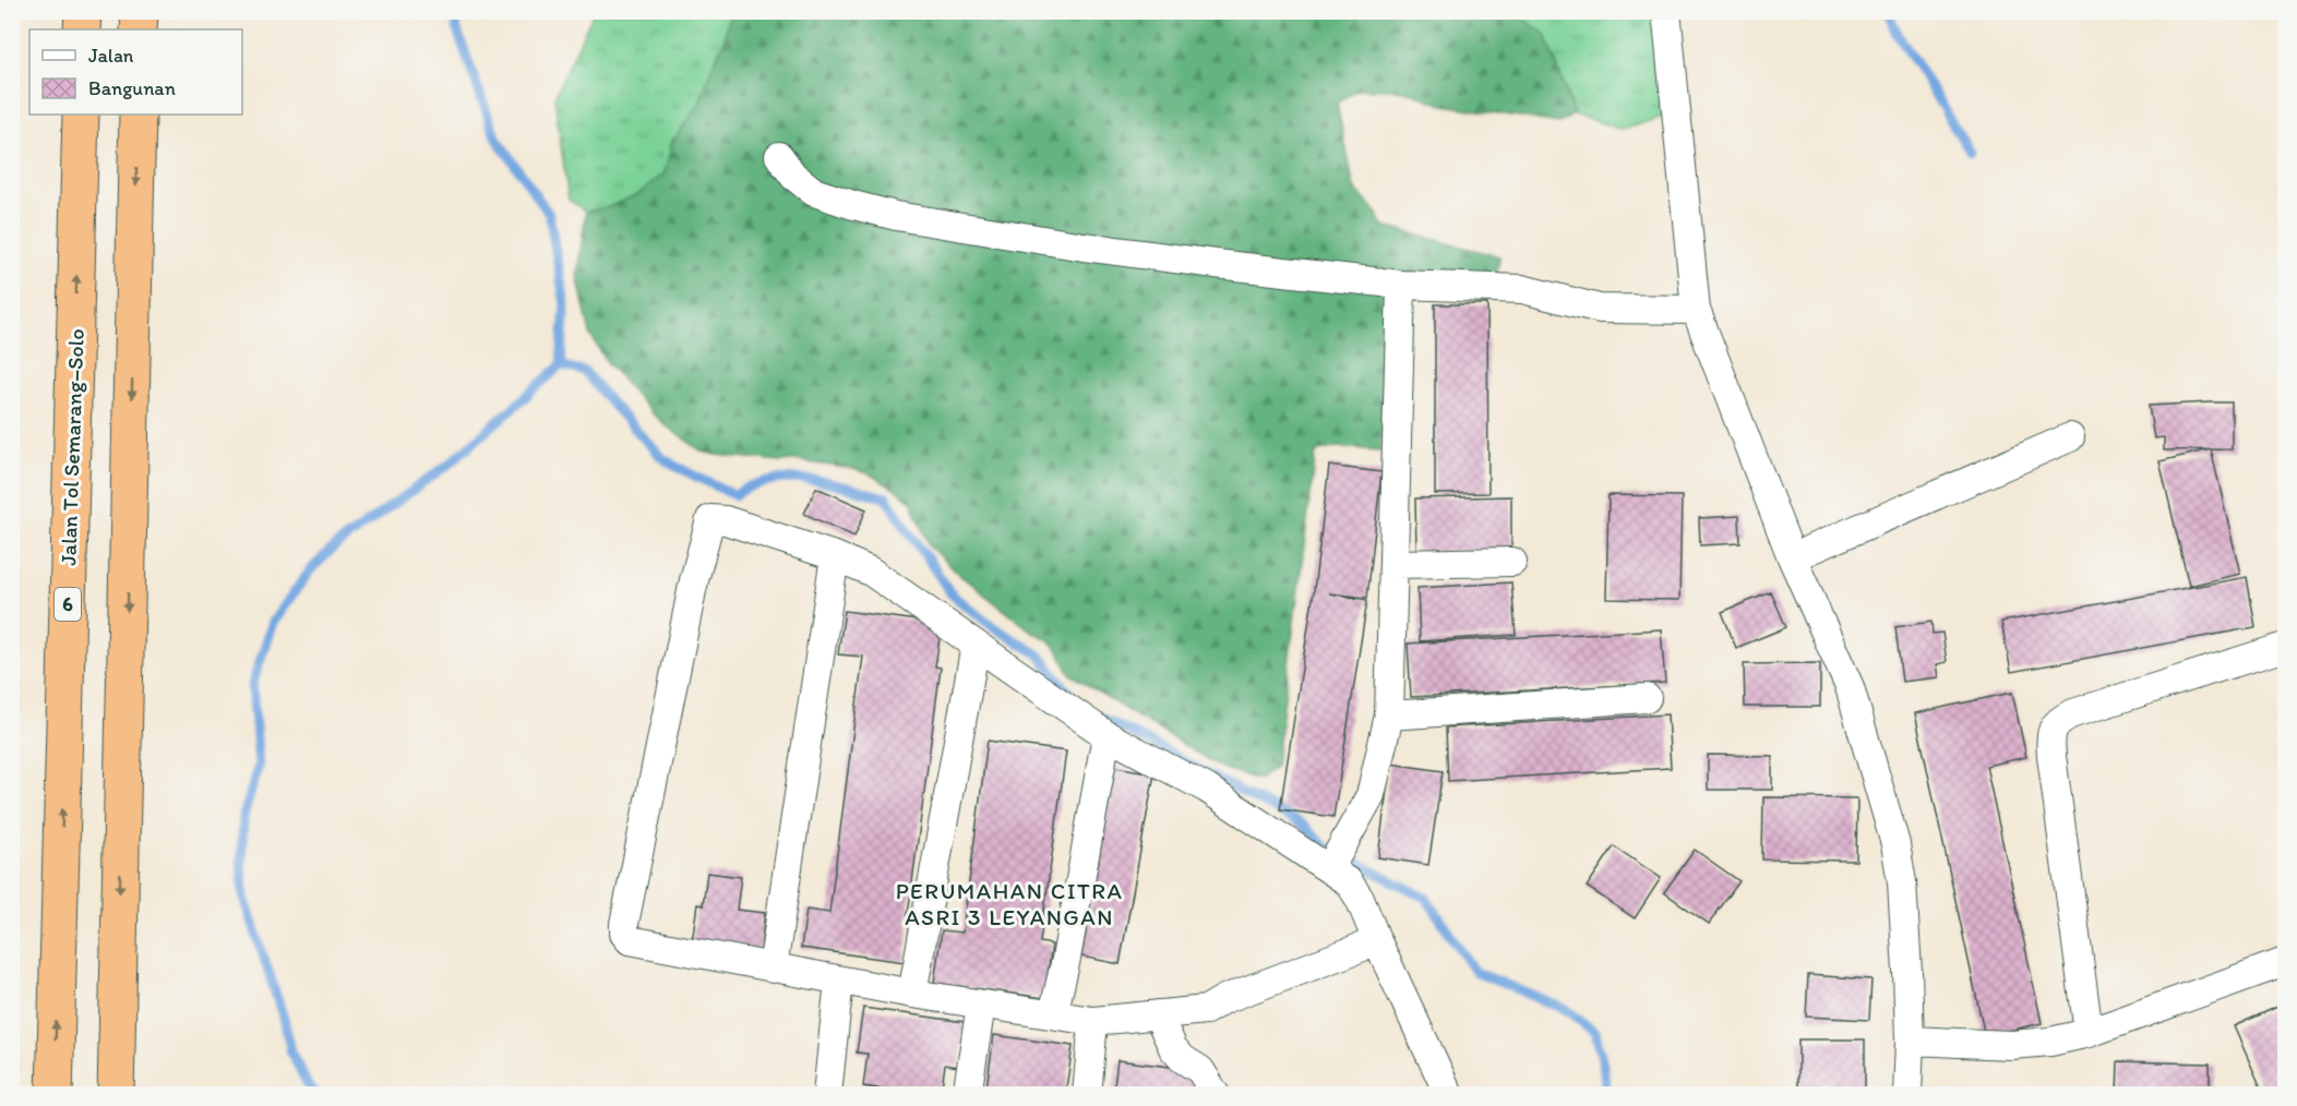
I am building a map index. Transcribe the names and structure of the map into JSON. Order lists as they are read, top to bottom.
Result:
{
  "streets": {
    "highway": ["Jalan Tol Semarang–Solo", "6"]
  },
  "districts": ["PERUMAHAN CITRA ASRI 3 LEYANGAN"],
  "legend": ["Jalan", "Bangunan"]
}
